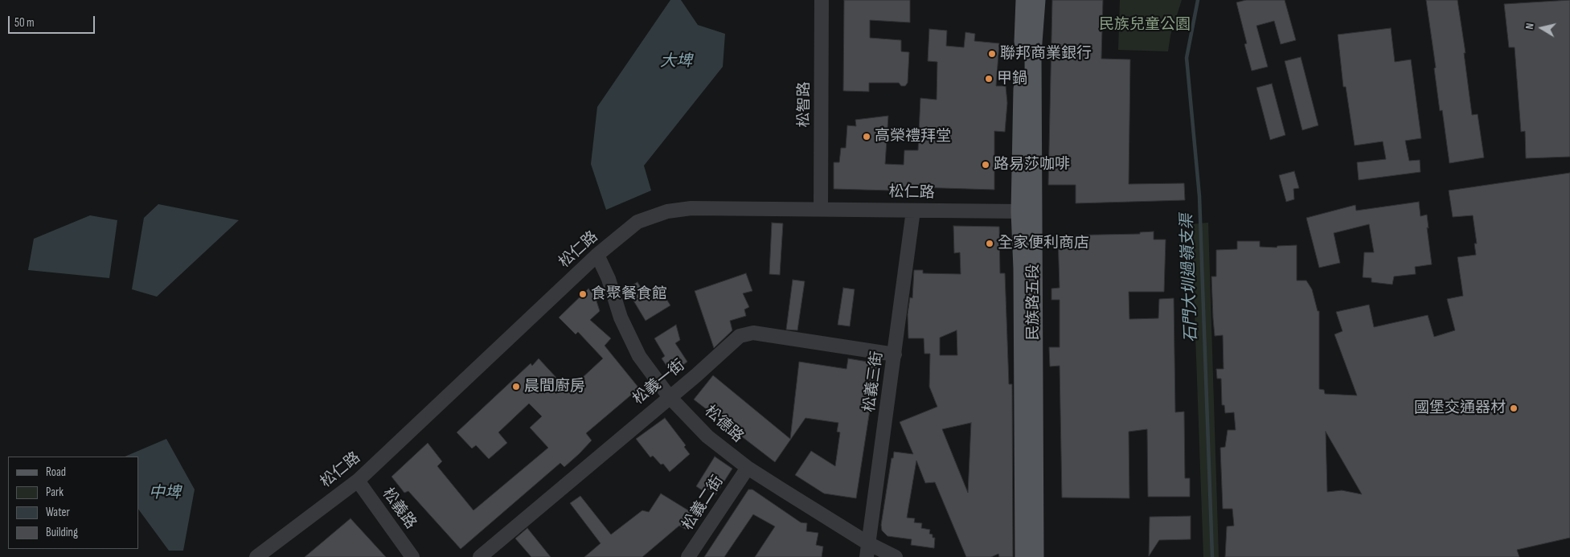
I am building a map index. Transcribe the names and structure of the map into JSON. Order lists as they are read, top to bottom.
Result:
{
  "streets": {
    "main road": ["民族路五段"],
    "street": [
      "松智路",
      "松仁路",
      "松義三街",
      "松義一街",
      "松德路",
      "松義二街",
      "松義路"
    ]
  },
  "crossings": [
    ["松智路", "松仁路"],
    ["松仁路", "民族路五段"],
    ["松仁路", "松義三街"],
    ["松仁路", "松德路"],
    ["松仁路", "松義路"],
    ["松義三街", "松義一街"],
    ["松義三街", "松德路"],
    ["松義一街", "松德路"],
    ["松德路", "松義二街"]
  ],
  "water": ["大埤", "石門大圳過嶺支渠", "中埤"],
  "parks": ["民族兒童公園"],
  "places": [
    "聯邦商業銀行",
    "甲鍋",
    "高榮禮拜堂",
    "路易莎咖啡",
    "全家便利商店",
    "食聚餐食館",
    "晨間廚房",
    "國堡交通器材"
  ],
  "legend": [
    "Road",
    "Park",
    "Water",
    "Building"
  ],
  "scale_bar": "50 m",
  "north": "left"
}
